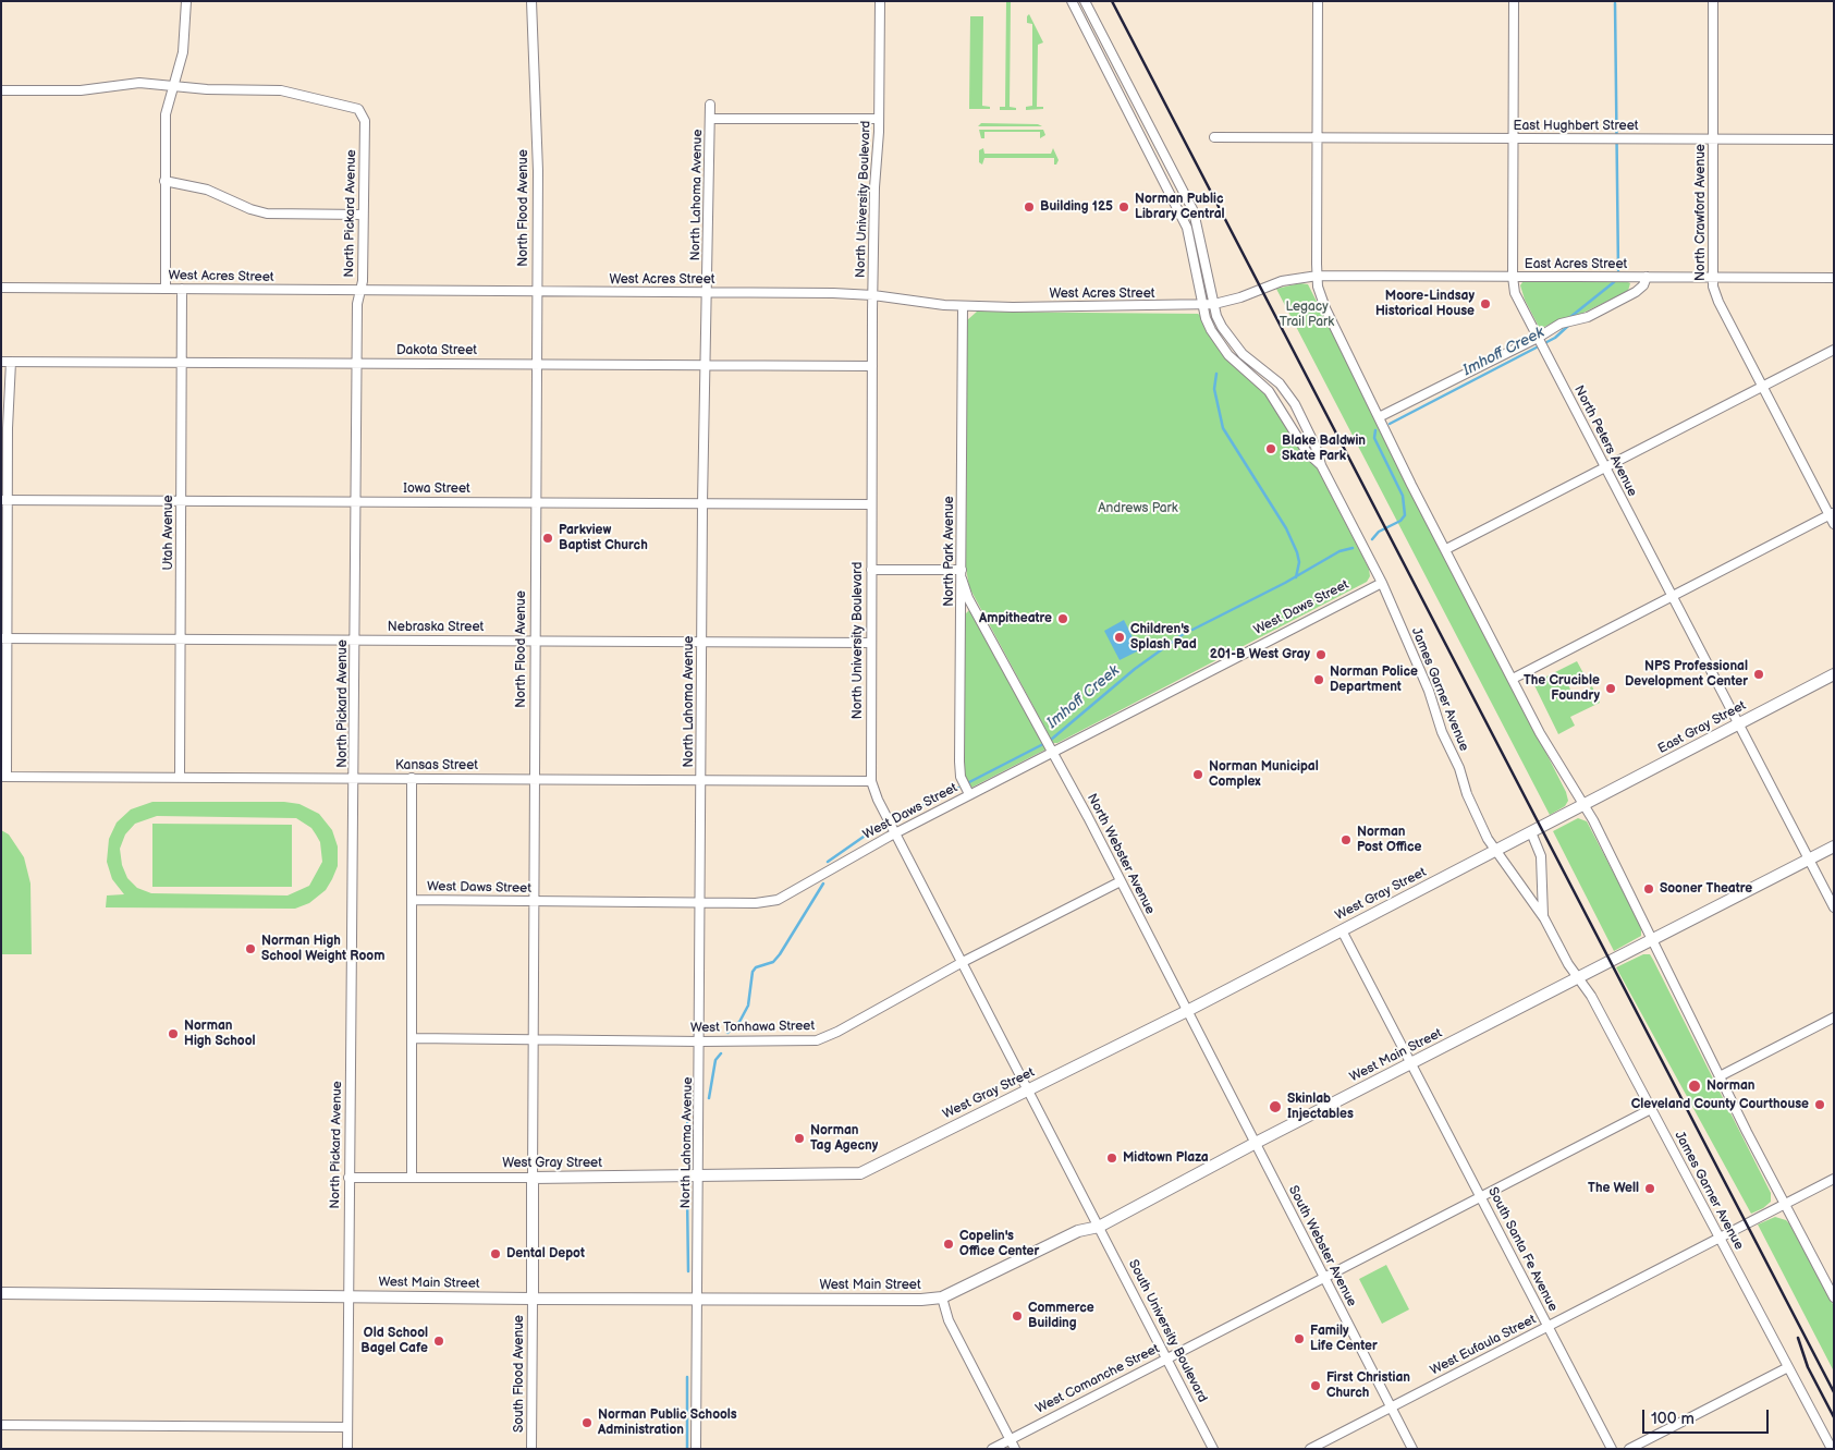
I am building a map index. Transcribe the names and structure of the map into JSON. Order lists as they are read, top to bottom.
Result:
{
  "streets": {
    "main road": [
      "North Flood Avenue",
      "East Gray Street",
      "West Gray Street",
      "West Main Street"
    ],
    "street": [
      "East Hughbert Street",
      "North Lahoma Avenue",
      "North University Boulevard",
      "North Crawford Avenue",
      "North Pickard Avenue",
      "East Acres Street",
      "West Acres Street",
      "Dakota Street",
      "North Peters Avenue",
      "Iowa Street",
      "Utah Avenue",
      "North Park Avenue",
      "West Daws Street",
      "Nebraska Street",
      "James Garner Avenue",
      "Kansas Street",
      "North Webster Avenue",
      "West Tonhawa Street",
      "South Webster Avenue",
      "South Santa Fe Avenue",
      "South University Boulevard",
      "West Eufaula Street",
      "South Flood Avenue",
      "West Comanche Street"
    ]
  },
  "crossings": [
    ["East Hughbert Street", "North Crawford Avenue"],
    ["East Hughbert Street", "North Peters Avenue"],
    ["North Lahoma Avenue", "West Acres Street"],
    ["North Lahoma Avenue", "Dakota Street"],
    ["North Lahoma Avenue", "Iowa Street"],
    ["North Lahoma Avenue", "West Daws Street"],
    ["North Lahoma Avenue", "Nebraska Street"],
    ["North Lahoma Avenue", "Kansas Street"],
    ["North Lahoma Avenue", "West Gray Street"],
    ["North Lahoma Avenue", "West Tonhawa Street"],
    ["North Lahoma Avenue", "West Main Street"],
    ["North University Boulevard", "West Acres Street"],
    ["North University Boulevard", "Dakota Street"],
    ["North University Boulevard", "Iowa Street"],
    ["North University Boulevard", "West Daws Street"],
    ["North University Boulevard", "Nebraska Street"],
    ["North University Boulevard", "Kansas Street"],
    ["North University Boulevard", "West Gray Street"],
    ["North University Boulevard", "West Tonhawa Street"],
    ["North University Boulevard", "West Main Street"],
    ["North University Boulevard", "South University Boulevard"],
    ["North Flood Avenue", "West Acres Street"],
    ["North Flood Avenue", "Dakota Street"],
    ["North Flood Avenue", "Iowa Street"],
    ["North Flood Avenue", "West Daws Street"],
    ["North Flood Avenue", "Nebraska Street"],
    ["North Flood Avenue", "Kansas Street"],
    ["North Flood Avenue", "West Gray Street"],
    ["North Flood Avenue", "West Tonhawa Street"],
    ["North Flood Avenue", "West Main Street"],
    ["North Flood Avenue", "South Flood Avenue"],
    ["North Crawford Avenue", "East Acres Street"],
    ["North Pickard Avenue", "West Acres Street"],
    ["North Pickard Avenue", "Dakota Street"],
    ["North Pickard Avenue", "Iowa Street"],
    ["North Pickard Avenue", "Nebraska Street"],
    ["North Pickard Avenue", "Kansas Street"],
    ["North Pickard Avenue", "West Gray Street"],
    ["North Pickard Avenue", "West Main Street"],
    ["East Acres Street", "West Acres Street"],
    ["East Acres Street", "North Peters Avenue"],
    ["West Acres Street", "Utah Avenue"],
    ["West Acres Street", "North Park Avenue"],
    ["West Acres Street", "James Garner Avenue"],
    ["Dakota Street", "Utah Avenue"],
    ["North Peters Avenue", "East Gray Street"],
    ["North Peters Avenue", "West Main Street"],
    ["Iowa Street", "Utah Avenue"],
    ["Utah Avenue", "Nebraska Street"],
    ["Utah Avenue", "Kansas Street"],
    ["North Park Avenue", "West Daws Street"],
    ["North Park Avenue", "North Webster Avenue"],
    ["West Daws Street", "James Garner Avenue"],
    ["West Daws Street", "North Webster Avenue"],
    ["James Garner Avenue", "West Gray Street"],
    ["James Garner Avenue", "West Main Street"],
    ["James Garner Avenue", "West Eufaula Street"],
    ["James Garner Avenue", "West Comanche Street"],
    ["East Gray Street", "West Gray Street"],
    ["North Webster Avenue", "West Gray Street"],
    ["North Webster Avenue", "West Tonhawa Street"],
    ["North Webster Avenue", "West Main Street"],
    ["North Webster Avenue", "South Webster Avenue"],
    ["West Gray Street", "South Santa Fe Avenue"],
    ["West Main Street", "South Webster Avenue"],
    ["West Main Street", "South Santa Fe Avenue"],
    ["West Main Street", "South University Boulevard"],
    ["West Main Street", "South Flood Avenue"],
    ["South Webster Avenue", "West Eufaula Street"],
    ["South Webster Avenue", "West Comanche Street"],
    ["South Santa Fe Avenue", "West Eufaula Street"],
    ["South Santa Fe Avenue", "West Comanche Street"],
    ["South University Boulevard", "West Comanche Street"]
  ],
  "water": ["Imhoff Creek"],
  "parks": ["Legacy Trail Park", "Andrews Park"],
  "places": [
    "Building 125",
    "Norman Public Library Central",
    "Moore-Lindsay Historical House",
    "Blake Baldwin Skate Park",
    "Parkview Baptist Church",
    "Ampitheatre",
    "Children's Splash Pad",
    "201-B West Gray",
    "NPS Professional Development Center",
    "Norman Police Department",
    "The Crucible Foundry",
    "Norman Municipal Complex",
    "Norman Post Office",
    "Sooner Theatre",
    "Norman High School Weight Room",
    "Norman High School",
    "Norman",
    "Cleveland County Courthouse",
    "Skinlab Injectables",
    "Norman Tag Agecny",
    "Midtown Plaza",
    "The Well",
    "Copelin's Office Center",
    "Dental Depot",
    "Commerce Building",
    "Family Life Center",
    "Old School Bagel Cafe",
    "First Christian Church",
    "Norman Public Schools Administration"
  ],
  "scale_bar": "100 m"
}
